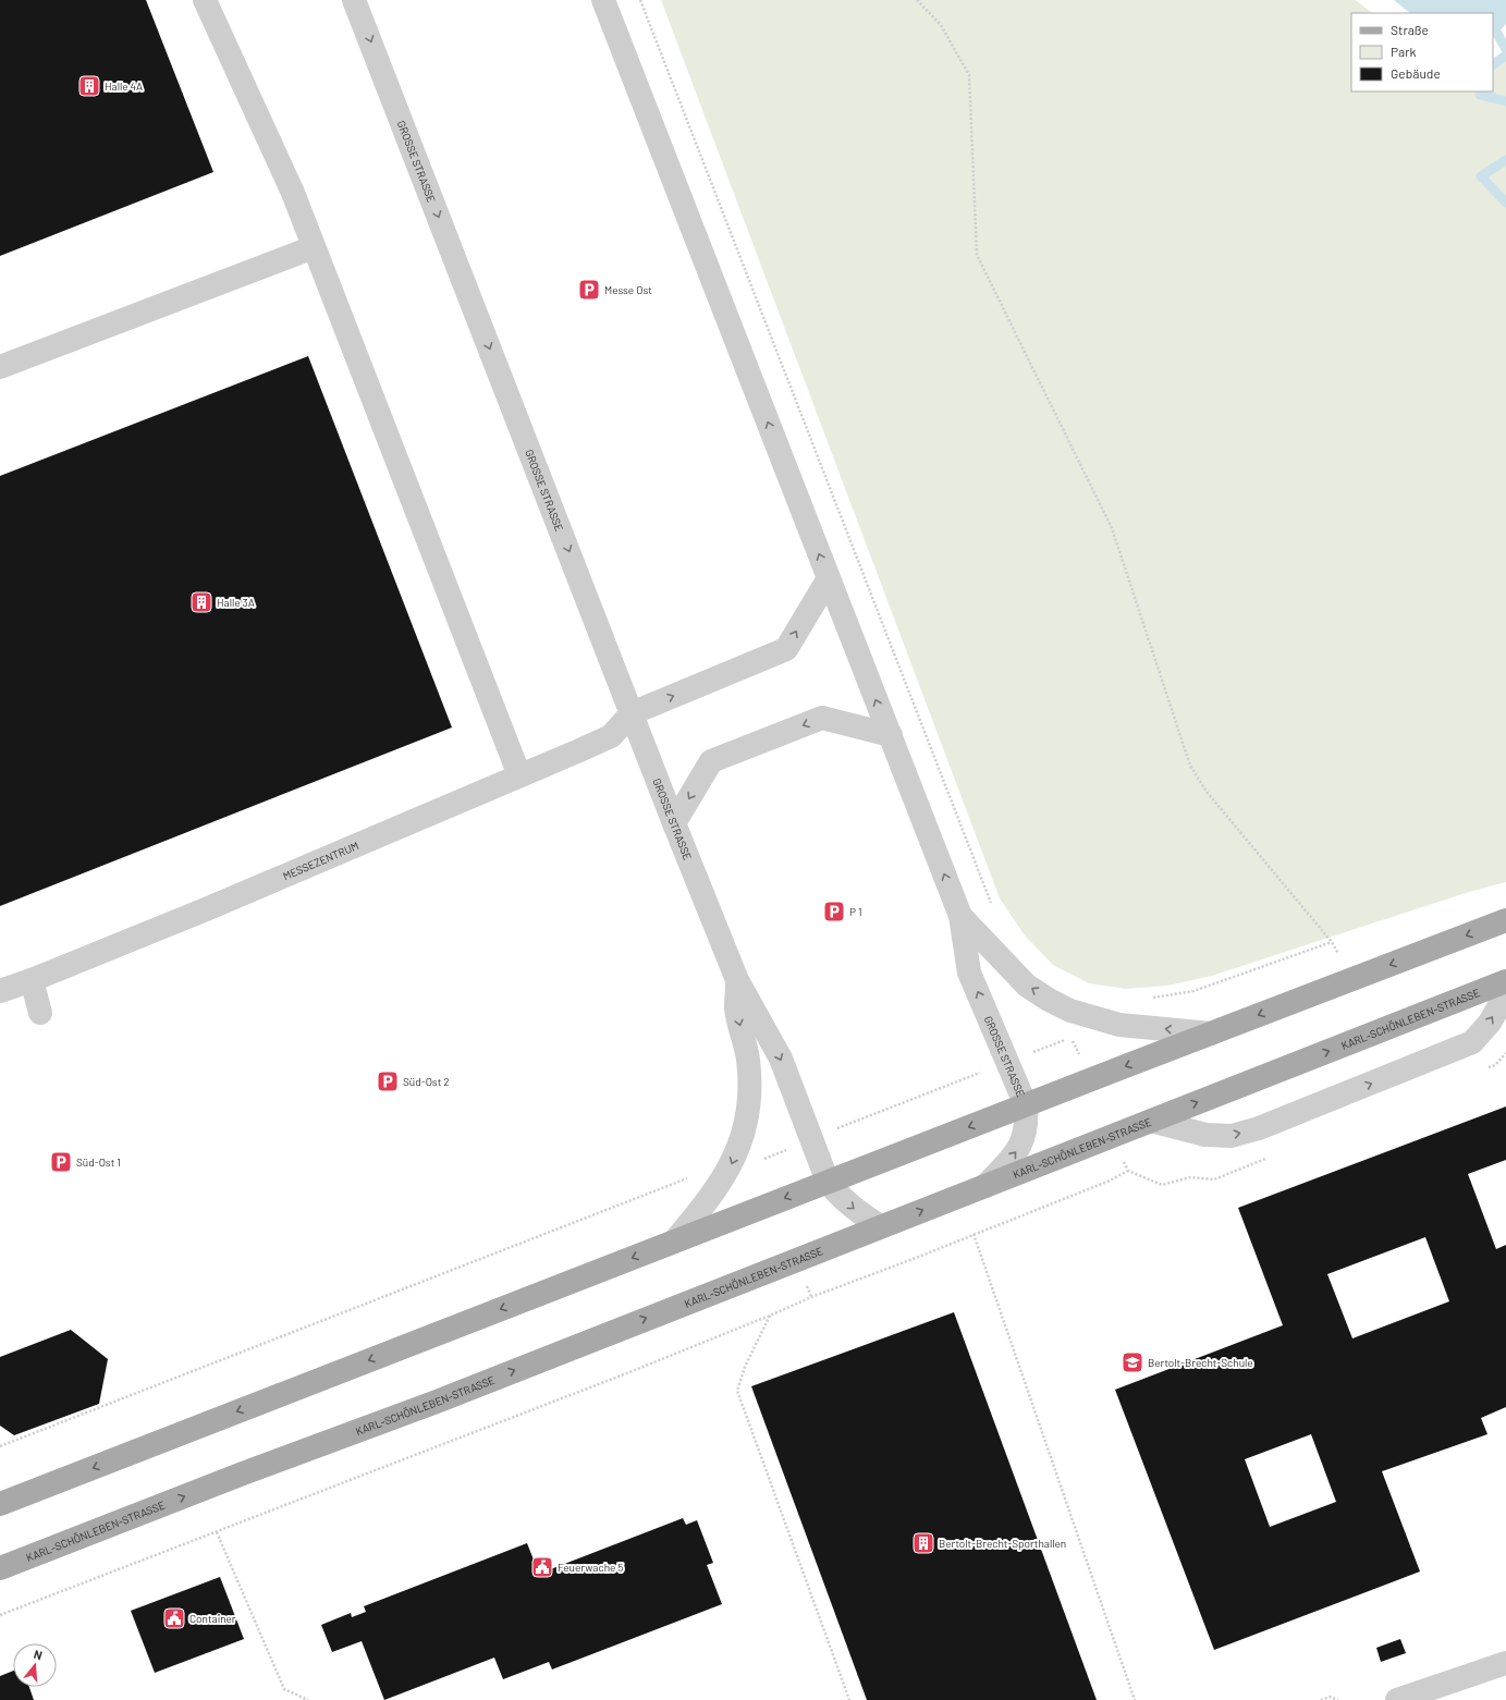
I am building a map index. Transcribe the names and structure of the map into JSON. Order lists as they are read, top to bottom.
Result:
{
  "streets": {
    "main road": ["KARL-SCHÖNLEBEN-STRASSE"],
    "street": ["GROSSE STRASSE", "MESSEZENTRUM"]
  },
  "crossings": [
    ["GROSSE STRASSE", "MESSEZENTRUM"],
    ["GROSSE STRASSE", "KARL-SCHÖNLEBEN-STRASSE"]
  ],
  "places": {
    "building": ["Halle 4A", "Halle 3A", "Bertolt-Brecht-Sporthallen"],
    "parking": [
      "Messe Ost",
      "P 1",
      "Süd-Ost 2",
      "Süd-Ost 1"
    ],
    "school or university": ["Bertolt-Brecht-Schule"],
    "public building": ["Feuerwache 5", "Container"]
  },
  "legend": ["Straße", "Park", "Gebäude"],
  "north": "top"
}
